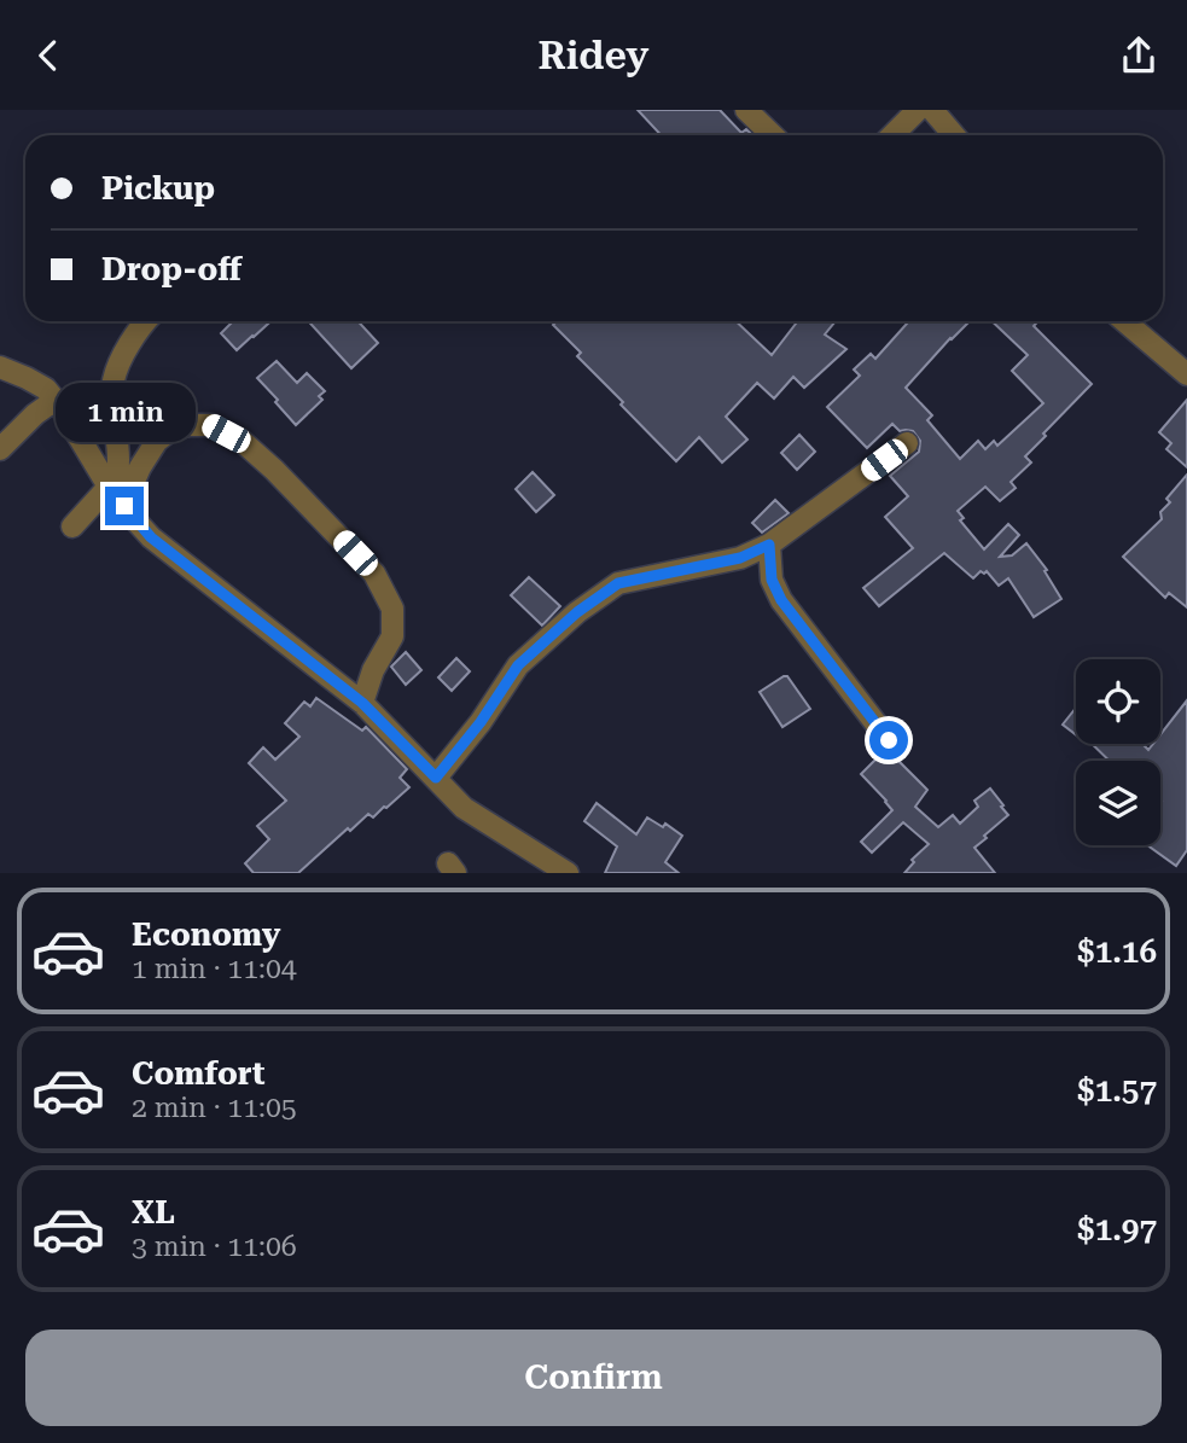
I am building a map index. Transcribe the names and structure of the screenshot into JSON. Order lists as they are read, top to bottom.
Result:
{
  "page": {
    "header": "Ridey",
    "banner": ["Pickup", "Drop-off"],
    "bubble": "1 min",
    "list": [
      {
        "name": "Economy",
        "note": "1 min · 11:04",
        "value": "$1.16"
      },
      {
        "name": "Comfort",
        "note": "2 min · 11:05",
        "value": "$1.57"
      },
      {
        "name": "XL",
        "note": "3 min · 11:06",
        "value": "$1.97"
      }
    ],
    "buttons": "Confirm"
  }
}
